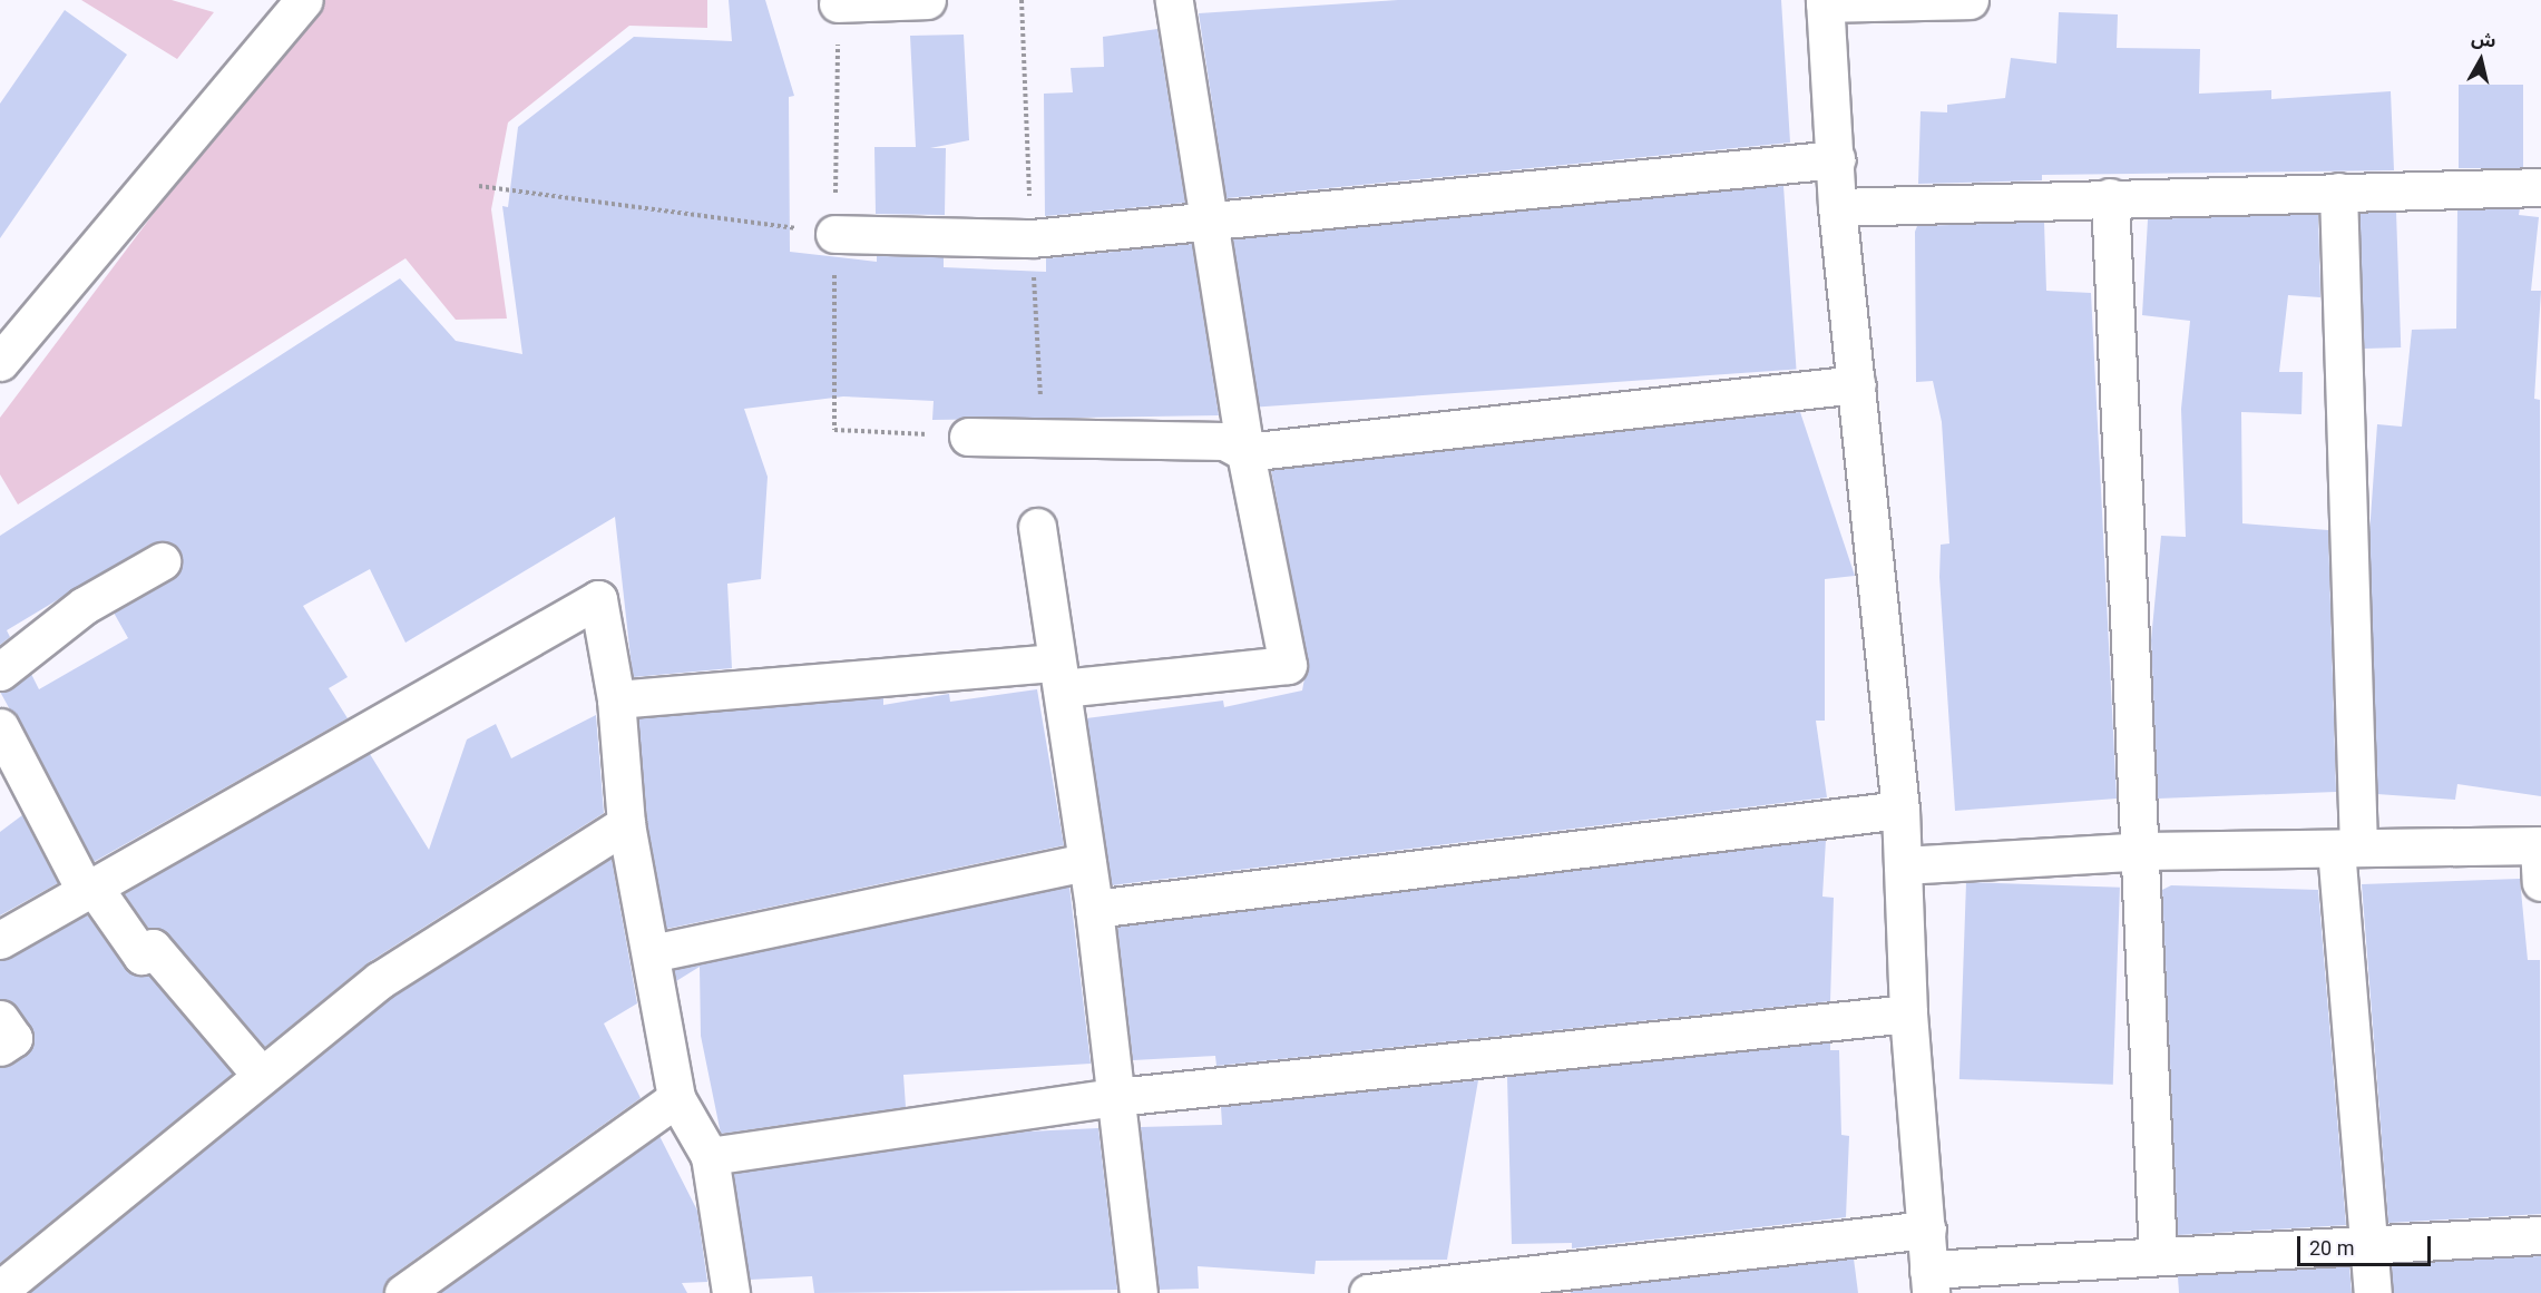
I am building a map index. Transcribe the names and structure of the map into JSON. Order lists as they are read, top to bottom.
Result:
{
  "scale_bar": "20 m",
  "north": "top"
}
